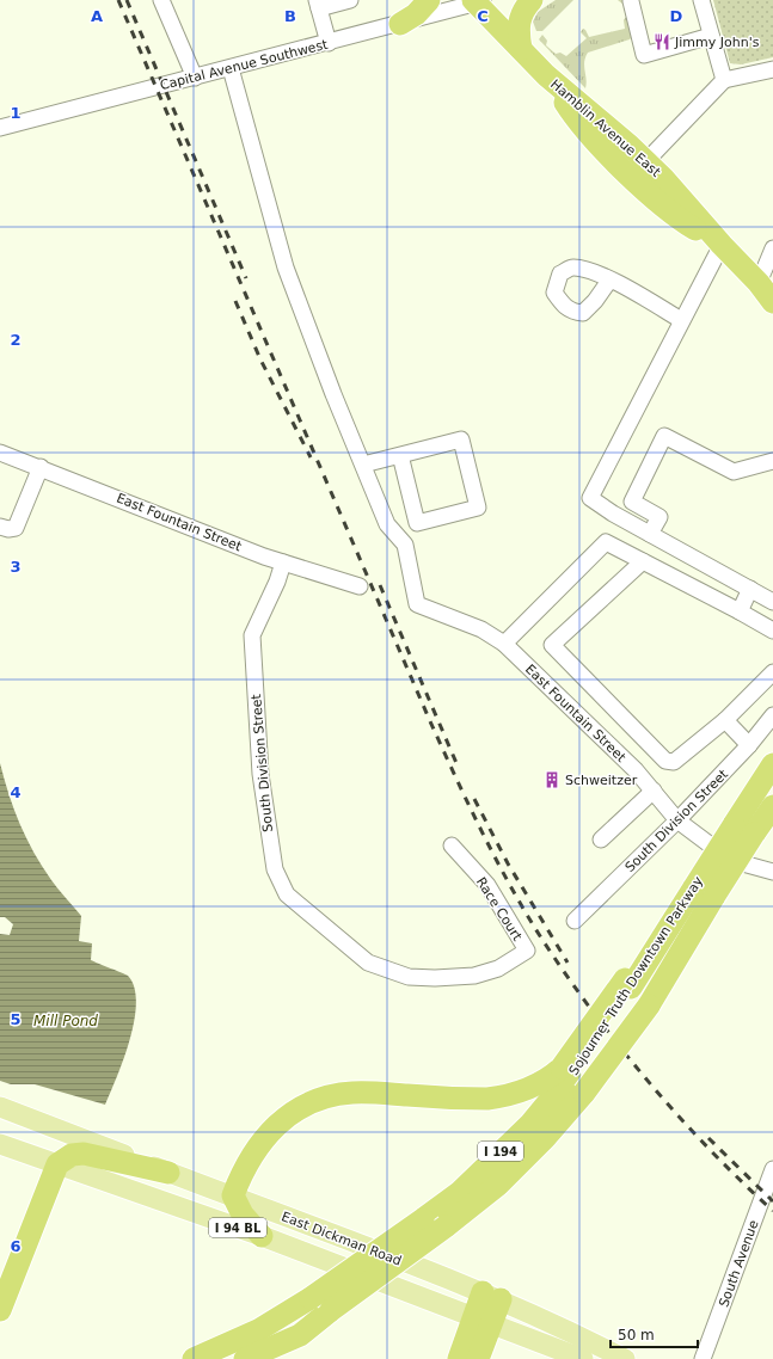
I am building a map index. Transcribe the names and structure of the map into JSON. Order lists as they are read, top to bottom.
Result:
{
  "streets": {
    "highway": ["Hamblin Avenue East", "Sojourner Truth Downtown Parkway", "I 194"],
    "main road": ["I 94 BL", "East Dickman Road"],
    "street": [
      "Capital Avenue Southwest",
      "East Fountain Street",
      "South Division Street",
      "Race Court",
      "South Avenue"
    ]
  },
  "crossings": [
    ["Capital Avenue Southwest", "Hamblin Avenue East"],
    ["East Fountain Street", "South Division Street"],
    ["South Division Street", "Race Court"]
  ],
  "water": ["Mill Pond"],
  "places": {
    "restaurant": ["Jimmy John's"],
    "building": ["Schweitzer"]
  },
  "scale_bar": "50 m",
  "grid": {
    "columns": [
      "A",
      "B",
      "C",
      "D"
    ],
    "rows": [
      "1",
      "2",
      "3",
      "4",
      "5",
      "6"
    ]
  }
}
